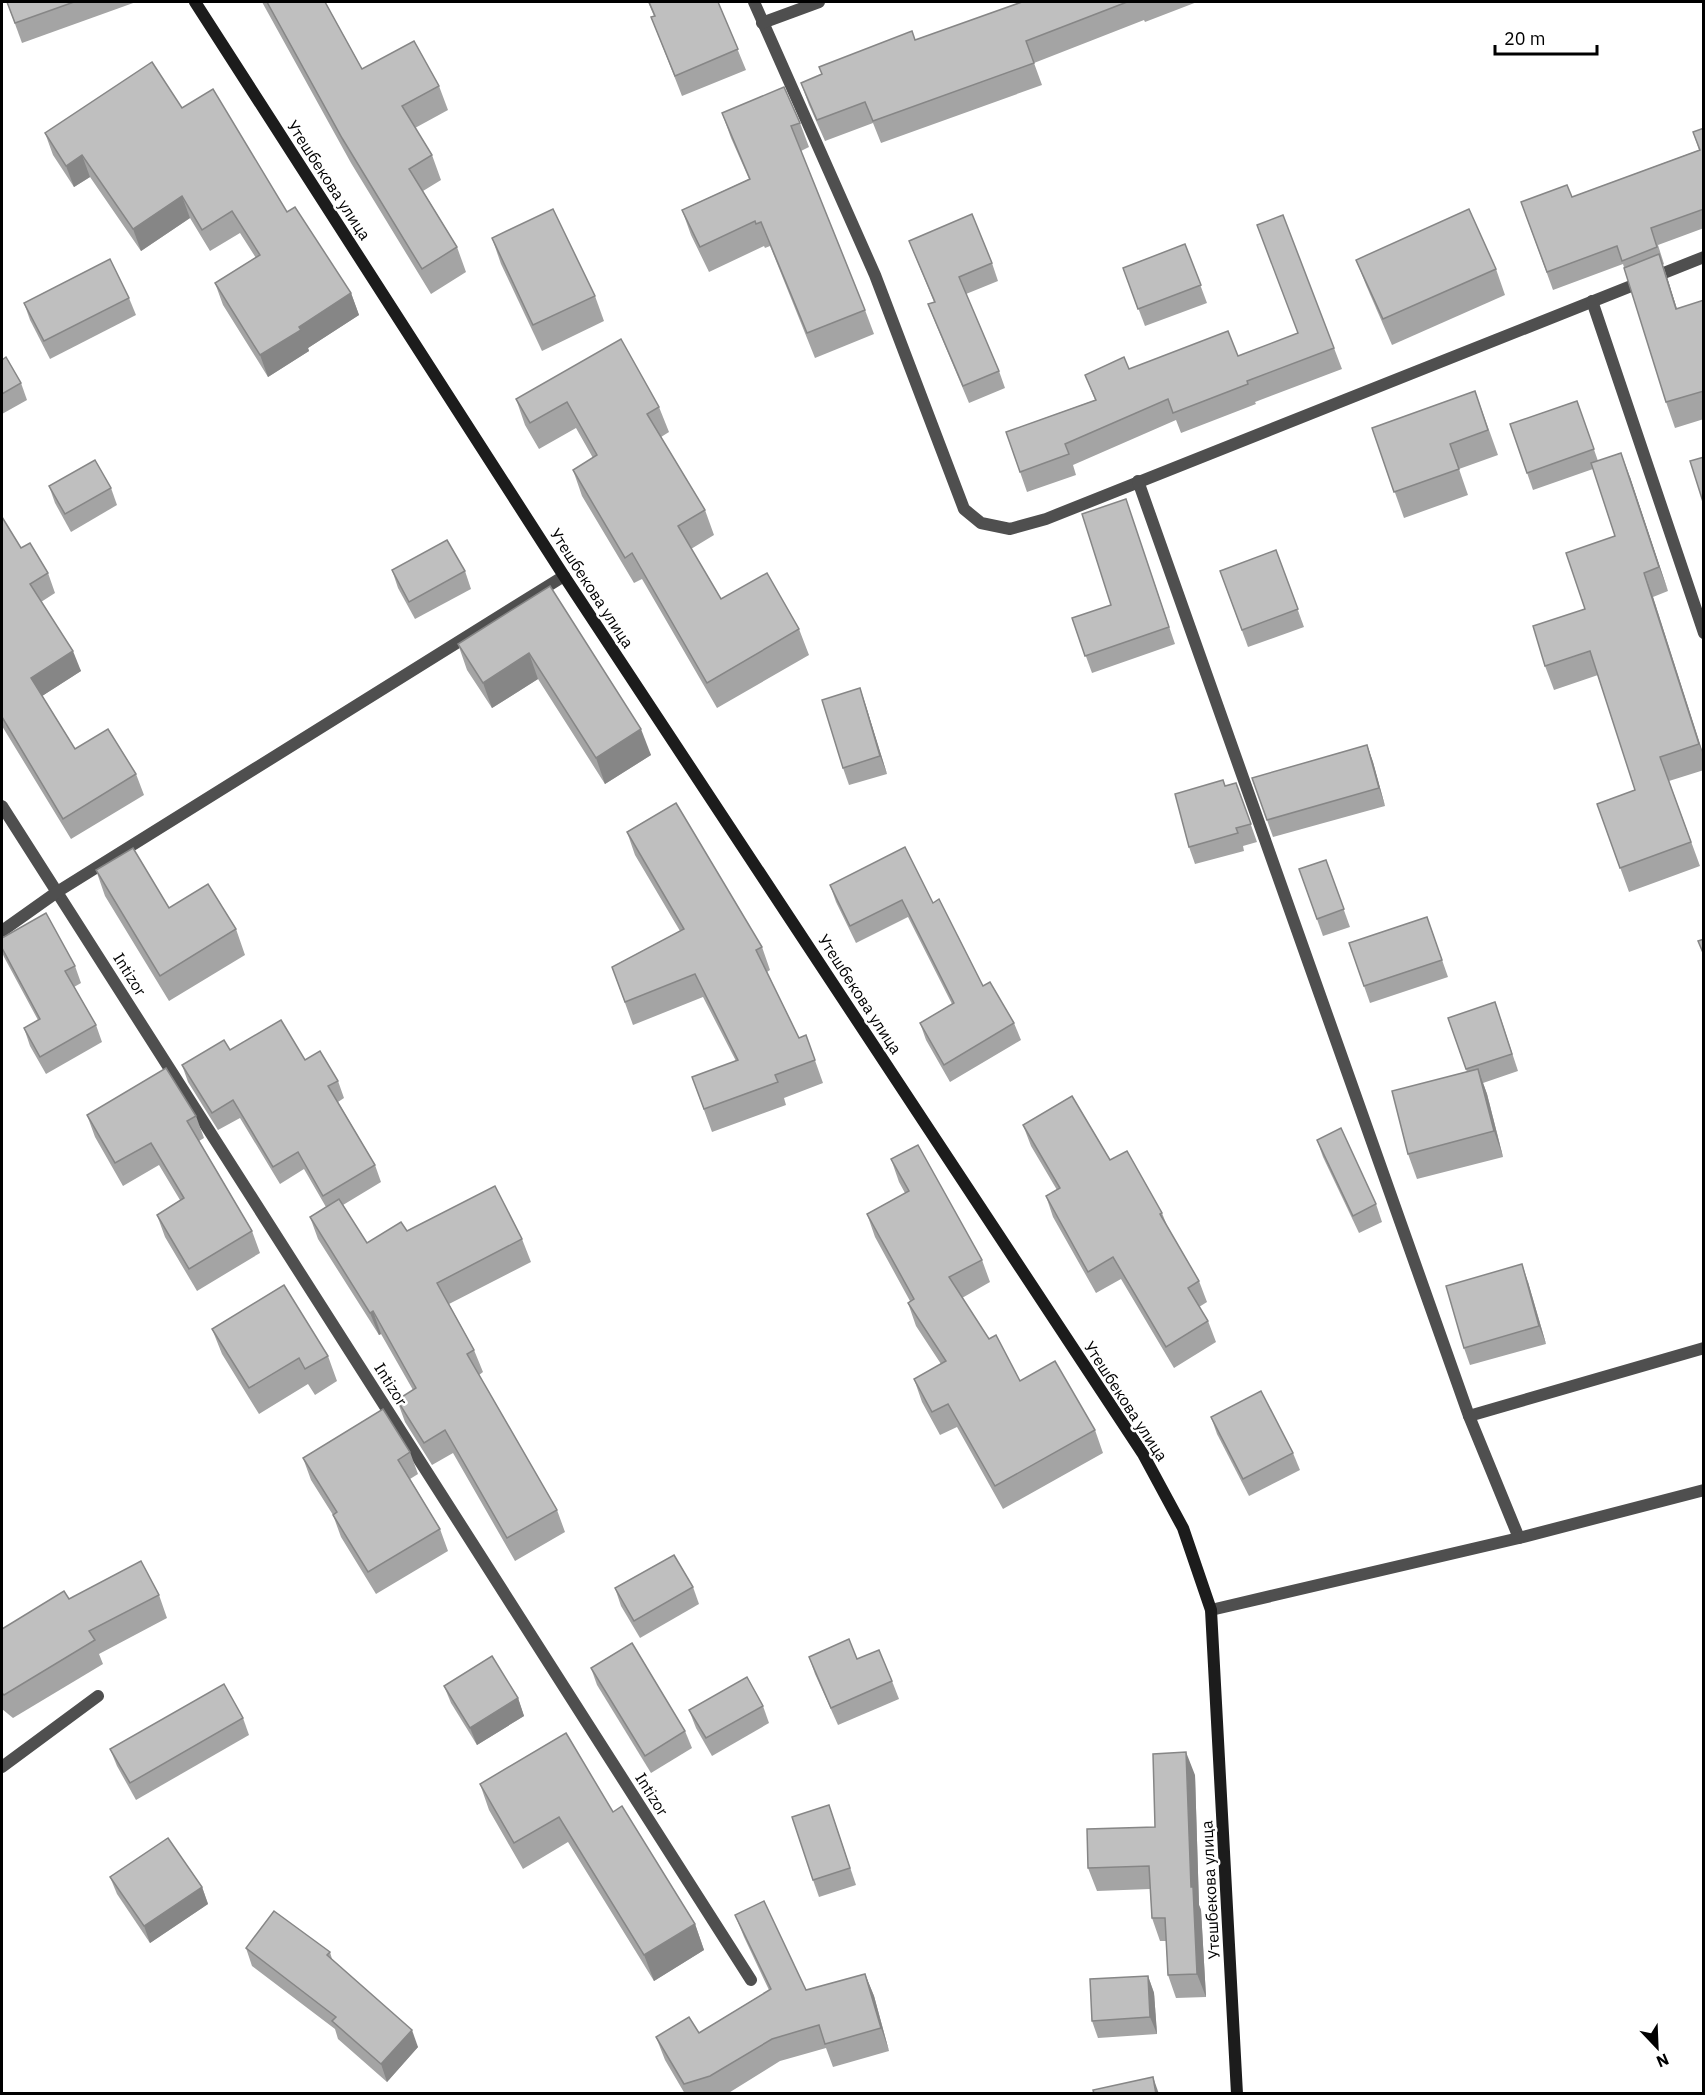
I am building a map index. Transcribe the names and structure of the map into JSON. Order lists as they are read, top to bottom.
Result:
{
  "streets": {
    "main road": ["Утешбекова улица"],
    "street": ["Intizor"]
  },
  "scale_bar": "20 m",
  "north": "bottom right"
}
